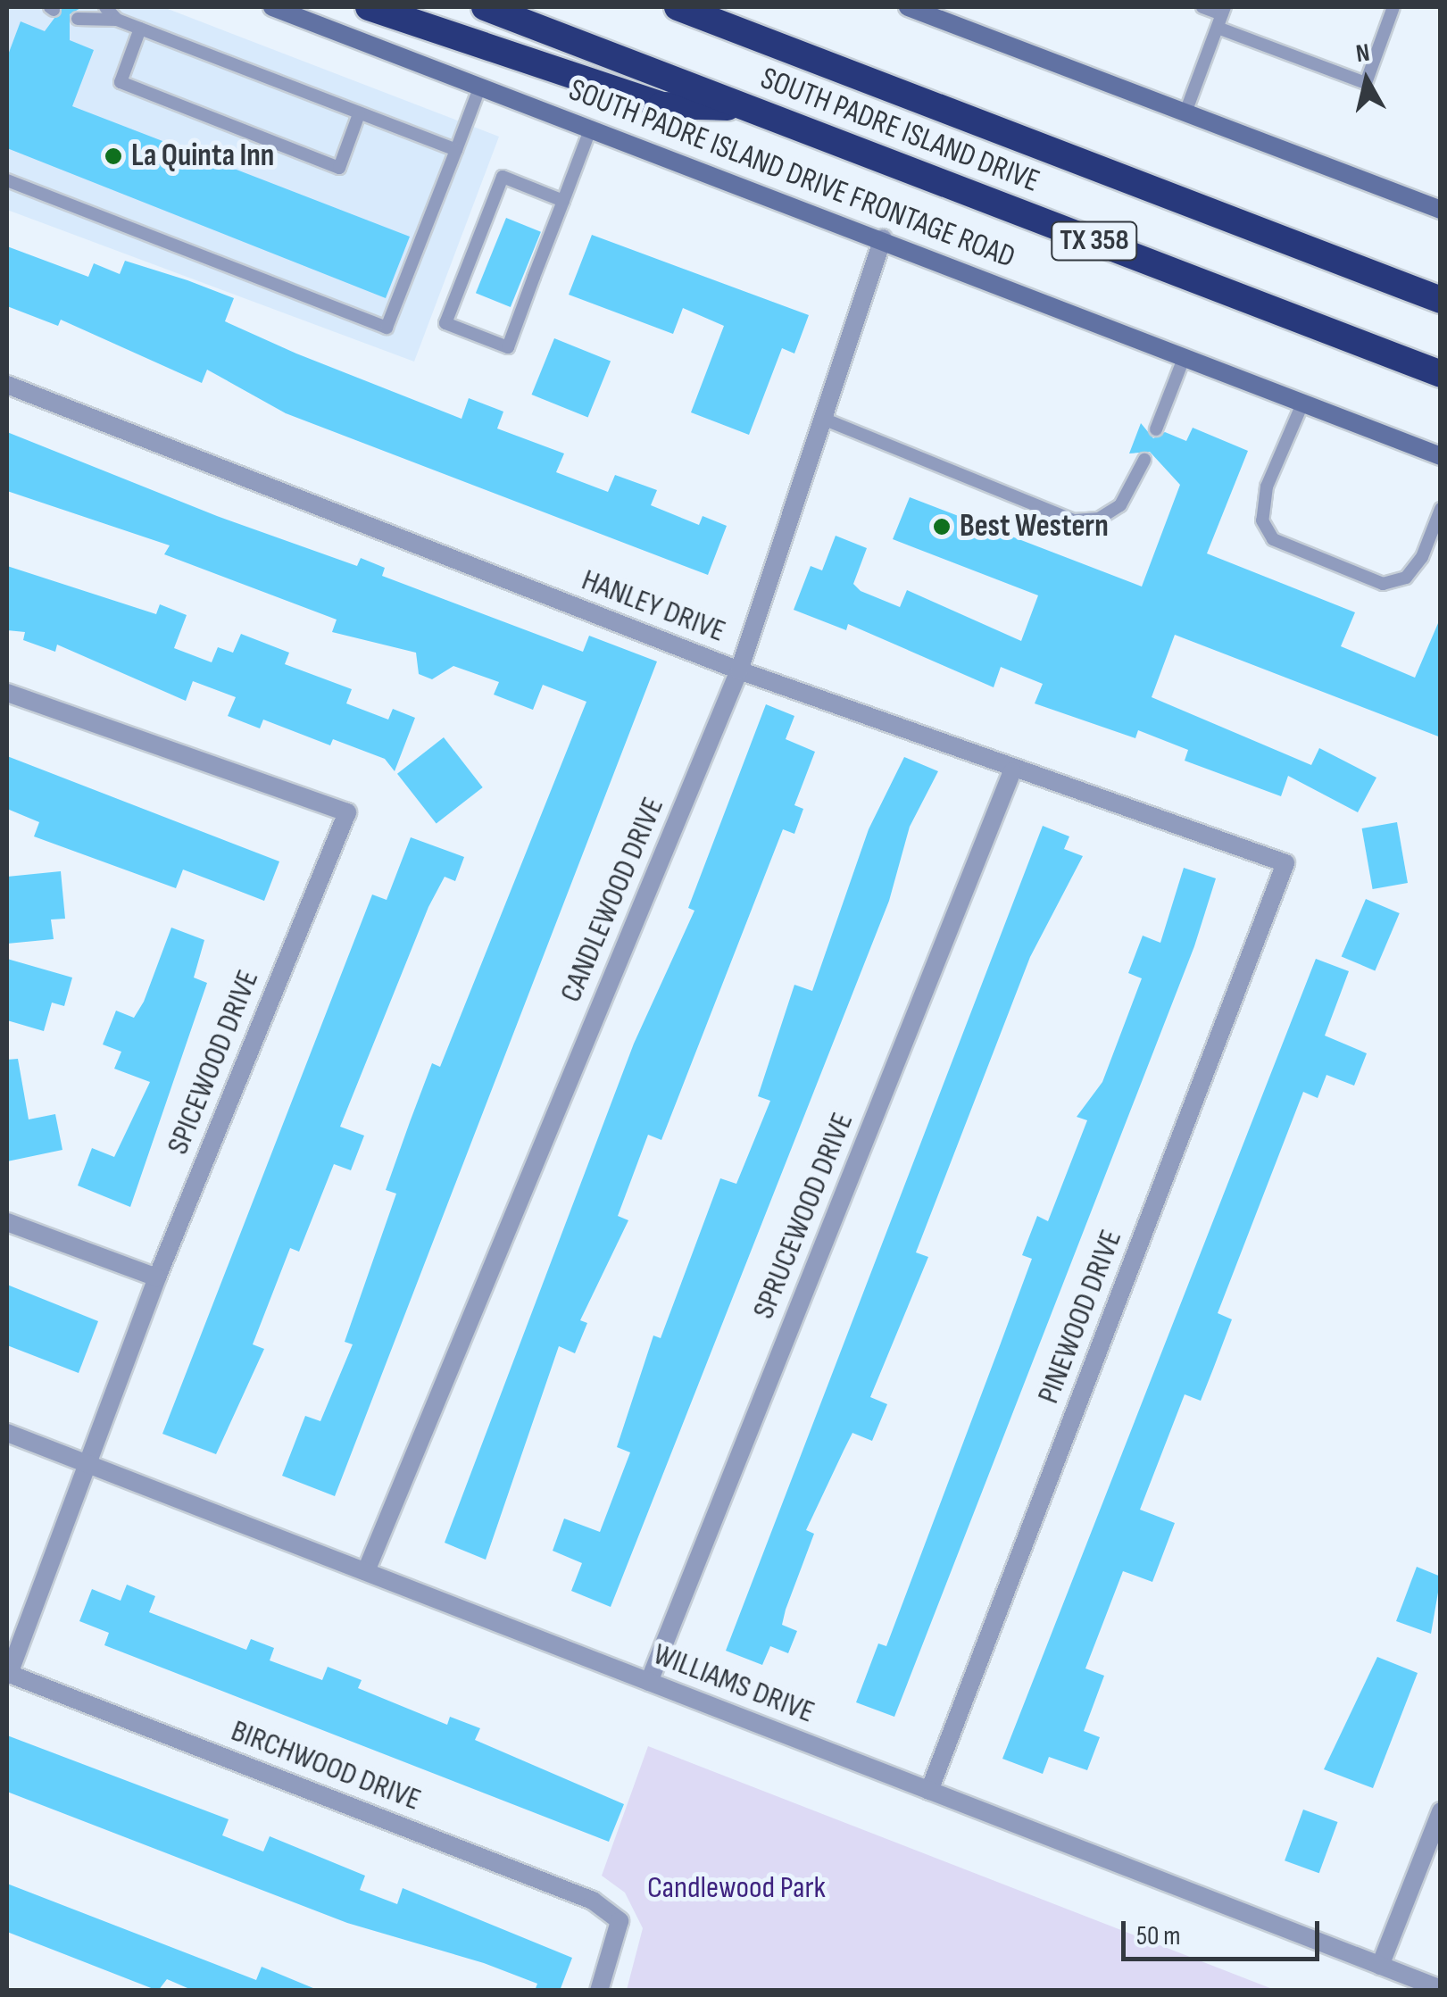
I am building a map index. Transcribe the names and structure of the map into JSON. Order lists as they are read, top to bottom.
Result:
{
  "streets": {
    "highway": ["SOUTH PADRE ISLAND DRIVE", "TX 358"],
    "main road": ["SOUTH PADRE ISLAND DRIVE FRONTAGE ROAD"],
    "street": [
      "HANLEY DRIVE",
      "CANDLEWOOD DRIVE",
      "SPICEWOOD DRIVE",
      "SPRUCEWOOD DRIVE",
      "PINEWOOD DRIVE",
      "WILLIAMS DRIVE",
      "BIRCHWOOD DRIVE"
    ]
  },
  "crossings": [
    ["SOUTH PADRE ISLAND DRIVE FRONTAGE ROAD", "CANDLEWOOD DRIVE"],
    ["HANLEY DRIVE", "CANDLEWOOD DRIVE"],
    ["HANLEY DRIVE", "SPRUCEWOOD DRIVE"],
    ["HANLEY DRIVE", "PINEWOOD DRIVE"],
    ["CANDLEWOOD DRIVE", "WILLIAMS DRIVE"],
    ["SPICEWOOD DRIVE", "WILLIAMS DRIVE"],
    ["SPICEWOOD DRIVE", "BIRCHWOOD DRIVE"],
    ["SPRUCEWOOD DRIVE", "WILLIAMS DRIVE"],
    ["PINEWOOD DRIVE", "WILLIAMS DRIVE"]
  ],
  "parks": ["Candlewood Park"],
  "places": ["La Quinta Inn", "Best Western"],
  "scale_bar": "50 m",
  "north": "top"
}
